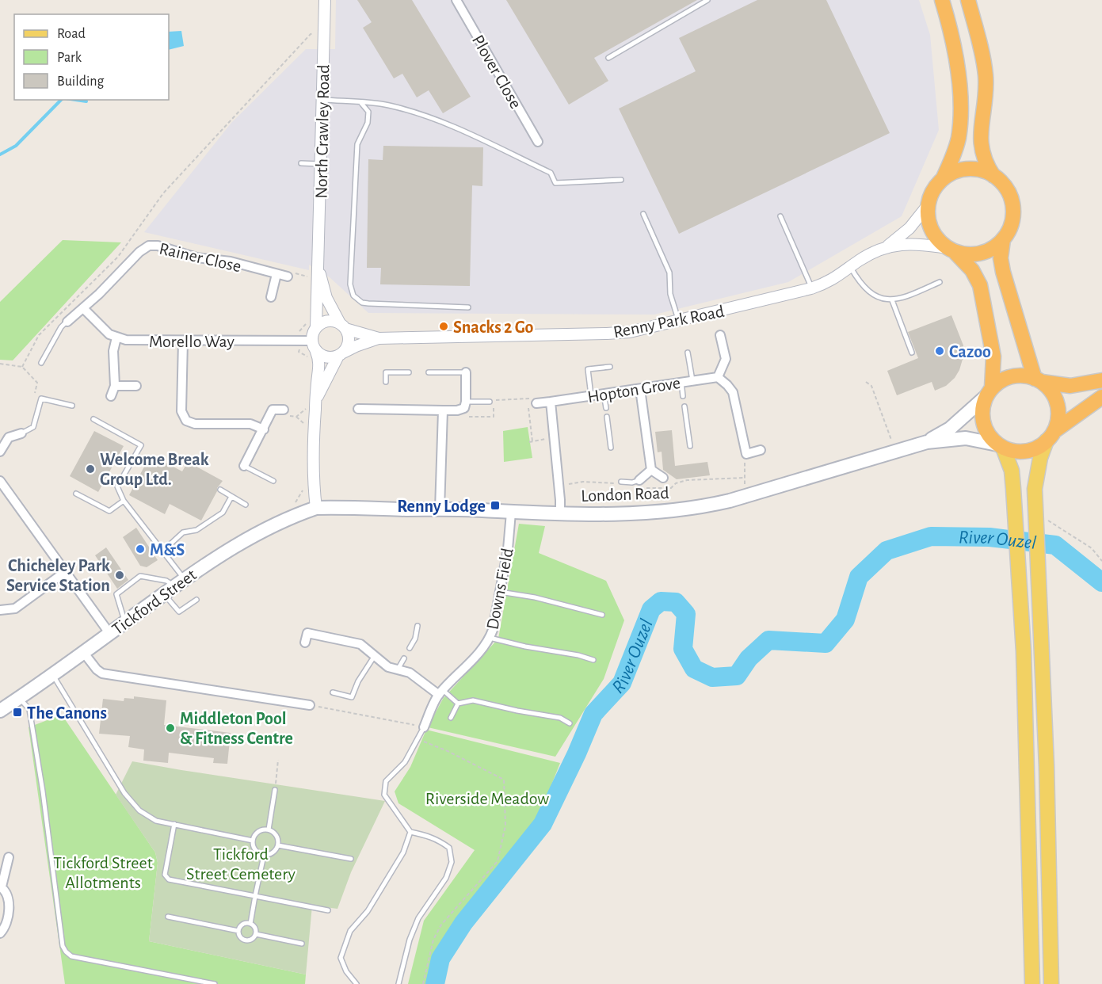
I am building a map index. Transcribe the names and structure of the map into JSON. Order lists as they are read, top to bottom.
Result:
{
  "streets": {
    "main road": ["London Road", "Tickford Street"],
    "street": [
      "Plover Close",
      "North Crawley Road",
      "Rainer Close",
      "Renny Park Road",
      "Morello Way",
      "Hopton Grove",
      "Downs Field"
    ]
  },
  "crossings": [
    ["North Crawley Road", "Renny Park Road"],
    ["North Crawley Road", "Morello Way"],
    ["Rainer Close", "Morello Way"],
    ["Renny Park Road", "Morello Way"],
    ["London Road", "Downs Field"],
    ["London Road", "Tickford Street"]
  ],
  "water": ["River Ouzel"],
  "parks": ["Riverside Meadow", "Tickford Street Cemetery", "Tickford Street Allotments"],
  "places": {
    "other": [
      "Snacks 2 Go",
      "Cazoo",
      "Welcome Break Group Ltd.",
      "M&S",
      "Chicheley Park Service Station",
      "Middleton Pool & Fitness Centre"
    ],
    "transit": ["Renny Lodge", "The Canons"]
  },
  "legend": ["Road", "Park", "Building"]
}
